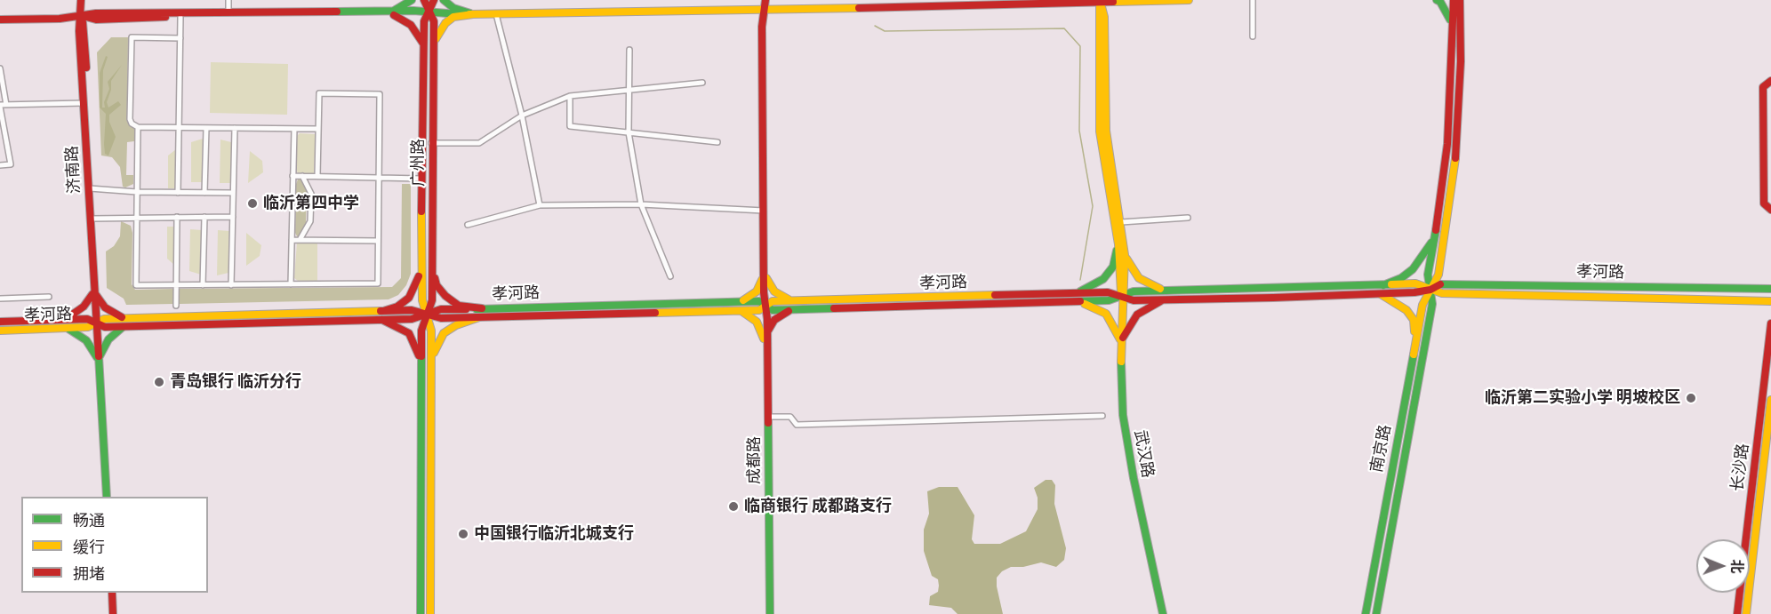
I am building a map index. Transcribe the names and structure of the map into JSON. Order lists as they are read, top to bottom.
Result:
{
  "streets": {
    "main road": [
      "广州路",
      "济南路",
      "孝河路",
      "南京路",
      "武汉路",
      "成都路",
      "长沙路"
    ]
  },
  "crossings": [
    ["广州路", "孝河路"],
    ["济南路", "孝河路"],
    ["孝河路", "南京路"],
    ["孝河路", "武汉路"],
    ["孝河路", "成都路"]
  ],
  "places": [
    "临沂第四中学",
    "青岛银行 临沂分行",
    "临沂第二实验小学 明坡校区",
    "临商银行 成都路支行",
    "中国银行临沂北城支行"
  ],
  "legend": ["畅通", "缓行", "拥堵"],
  "north": "right"
}
